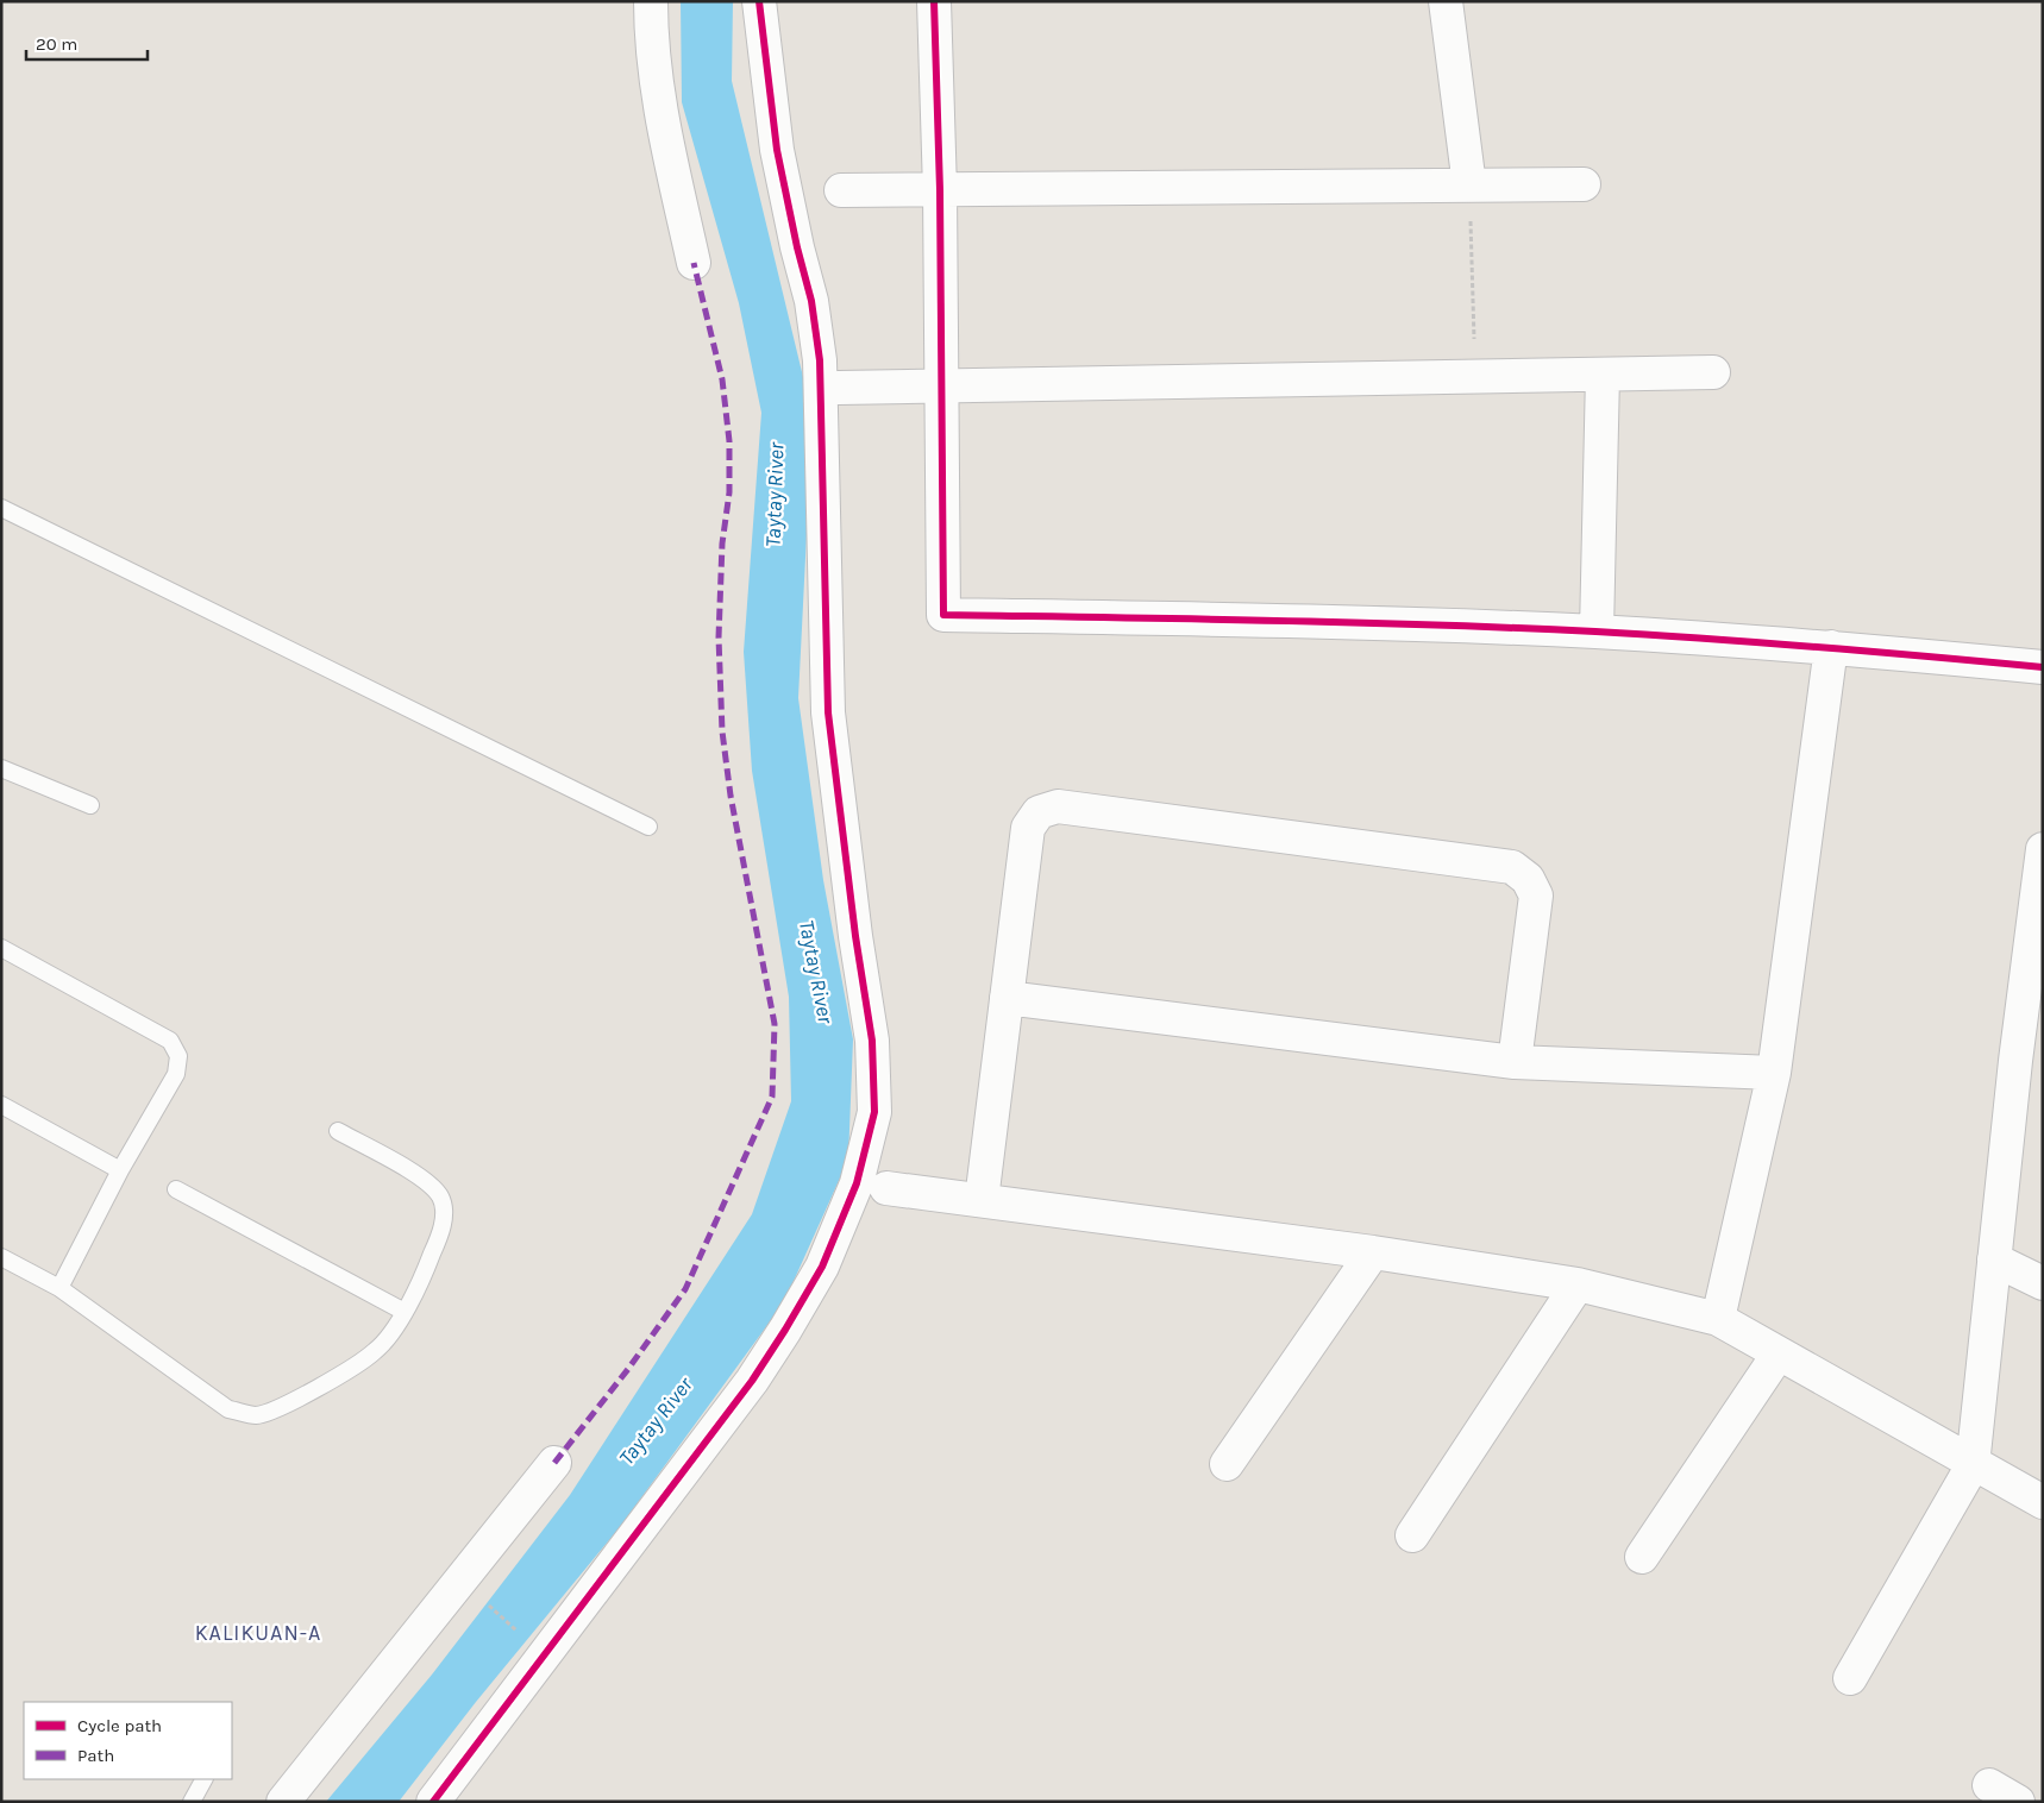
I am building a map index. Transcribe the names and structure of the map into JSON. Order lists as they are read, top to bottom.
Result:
{
  "districts": ["KALIKUAN-A"],
  "water": ["Taytay River"],
  "legend": ["Cycle path", "Path"],
  "scale_bar": "20 m"
}
